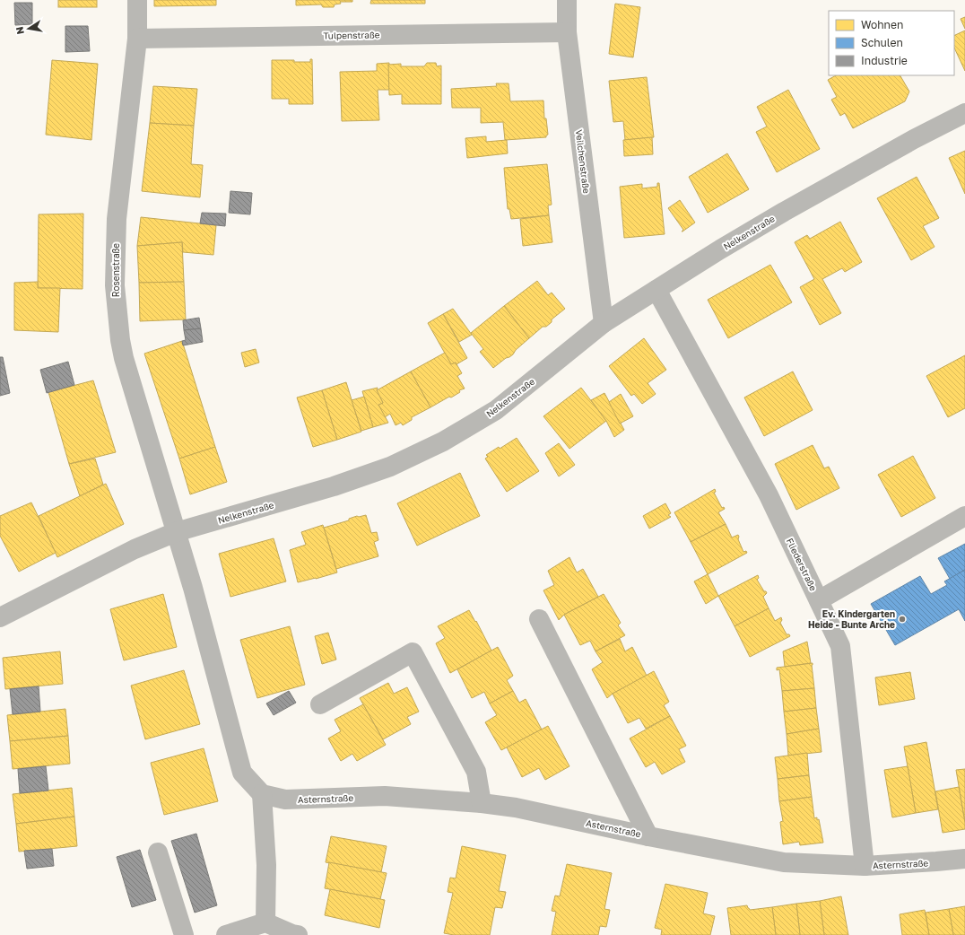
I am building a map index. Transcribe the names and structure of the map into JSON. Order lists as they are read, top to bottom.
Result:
{
  "streets": {
    "street": [
      "Tulpenstraße",
      "Veilchenstraße",
      "Nelkenstraße",
      "Rosenstraße",
      "Fliederstraße",
      "Asternstraße"
    ]
  },
  "crossings": [
    ["Tulpenstraße", "Veilchenstraße"],
    ["Tulpenstraße", "Rosenstraße"],
    ["Veilchenstraße", "Nelkenstraße"],
    ["Nelkenstraße", "Rosenstraße"],
    ["Nelkenstraße", "Fliederstraße"],
    ["Nelkenstraße", "Asternstraße"],
    ["Rosenstraße", "Asternstraße"],
    ["Fliederstraße", "Asternstraße"]
  ],
  "places": ["Ev. Kindergarten Heide - Bunte Arche"],
  "legend": ["Wohnen", "Schulen", "Industrie"],
  "north": "left"
}
